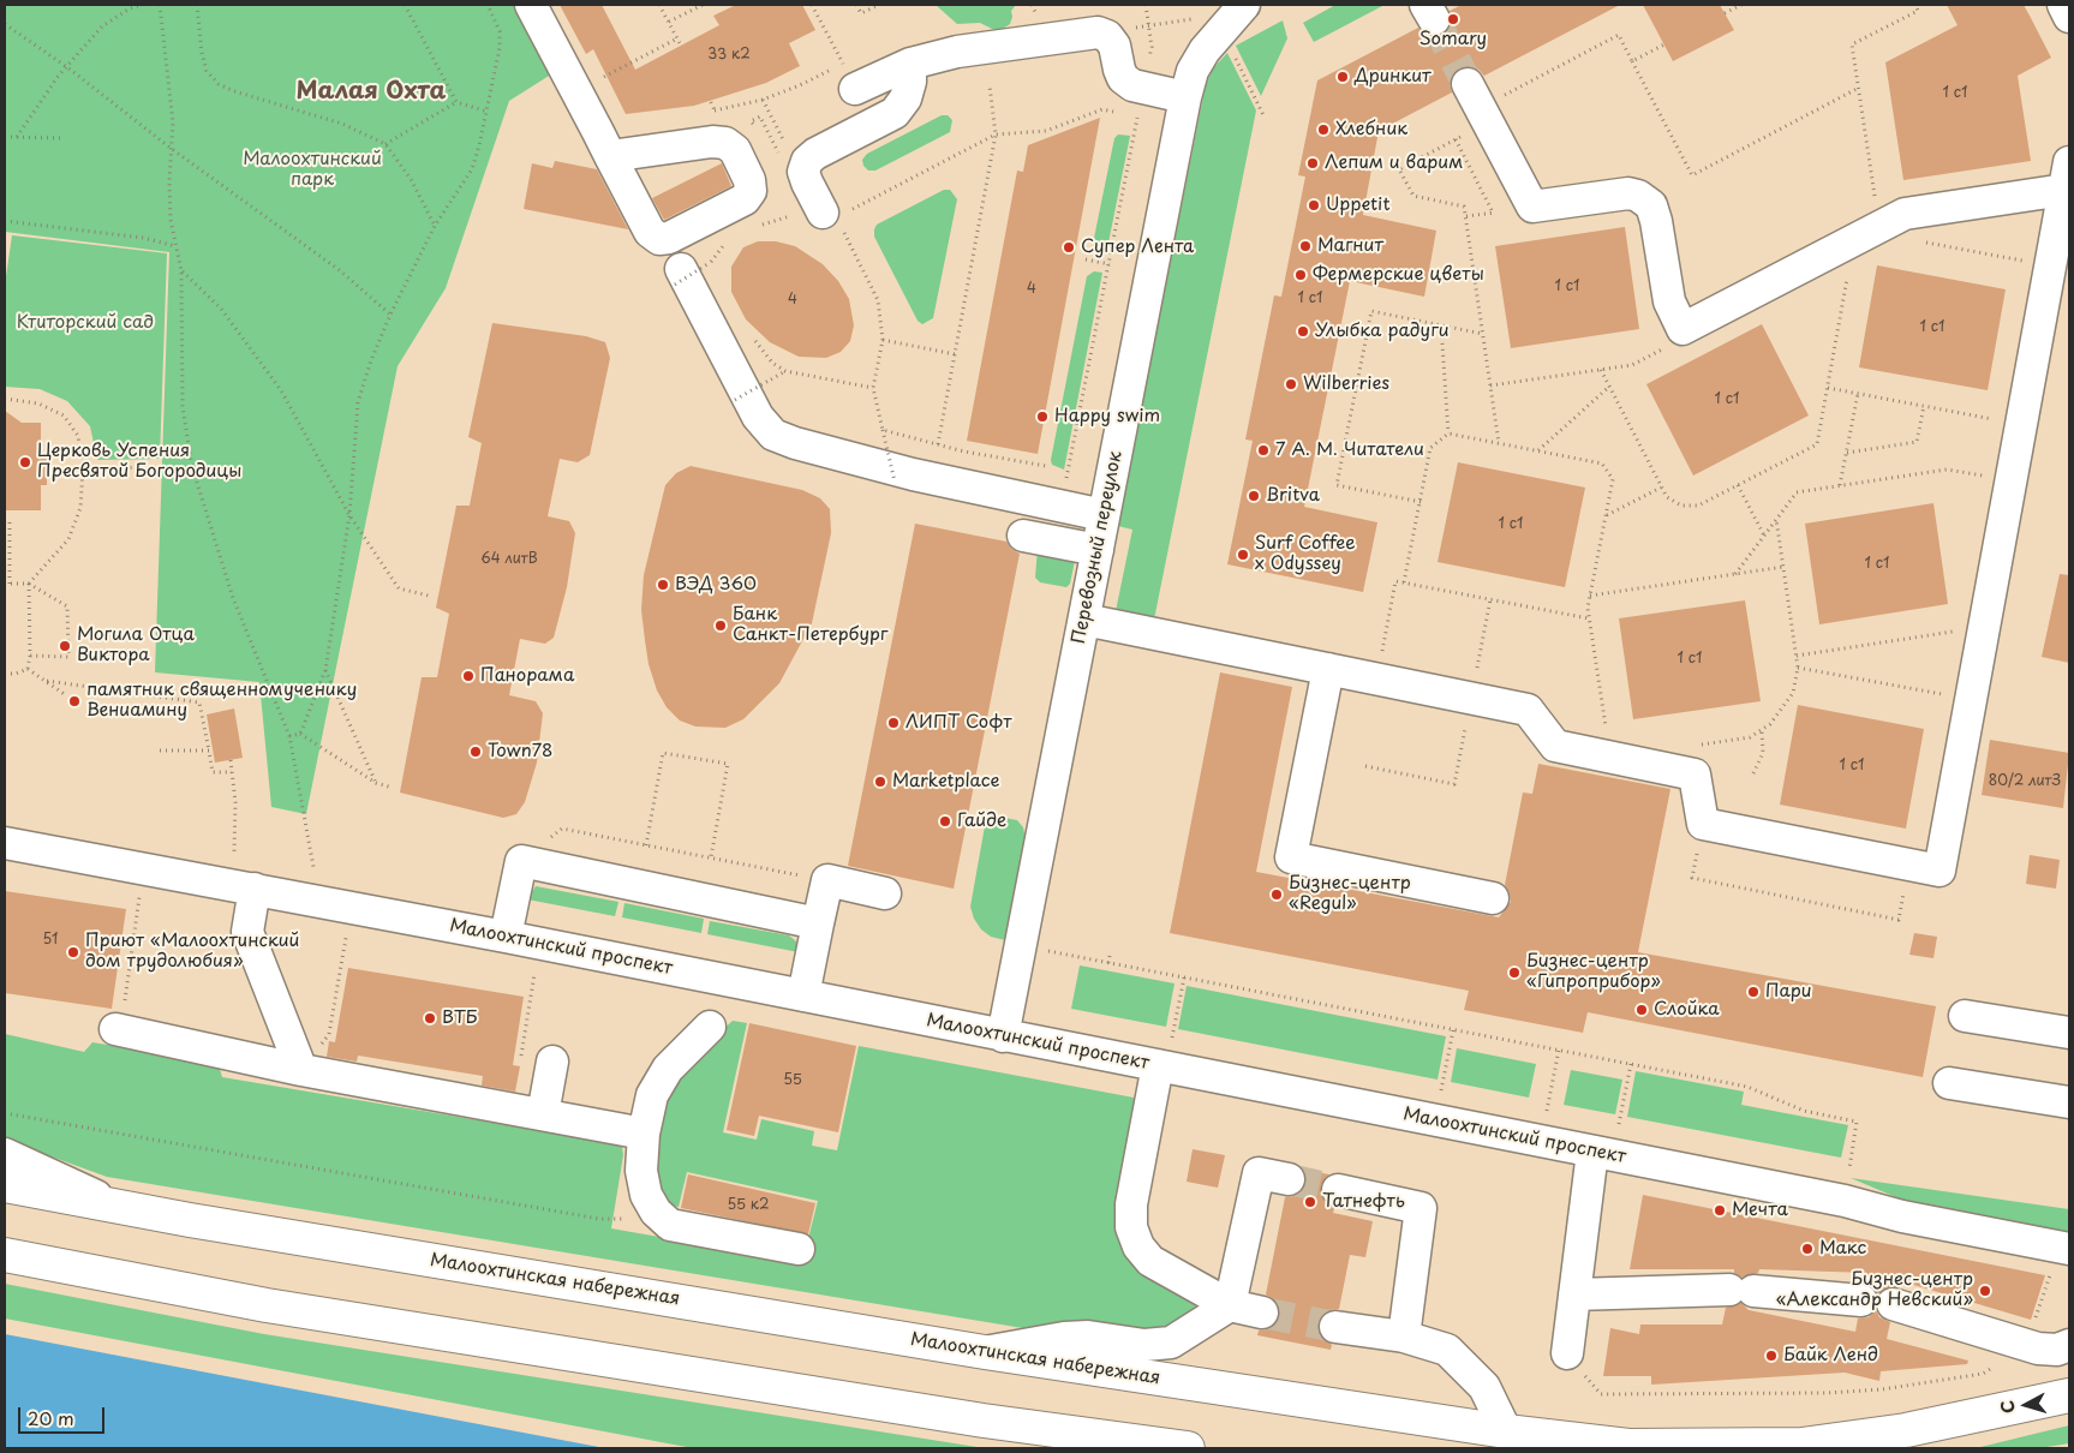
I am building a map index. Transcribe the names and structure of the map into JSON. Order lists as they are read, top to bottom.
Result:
{
  "streets": {
    "main road": ["Малоохтинская набережная"],
    "street": ["Перевозный переулок", "Малоохтинский проспект"]
  },
  "crossings": [
    ["Перевозный переулок", "Малоохтинский проспект"]
  ],
  "districts": ["Малая Охта"],
  "parks": ["Малоохтинский парк", "Ктиторский сад"],
  "places": [
    "Somary",
    "Дринкит",
    "Хлебник",
    "Лепим и варим",
    "Uppetit",
    "Магнит",
    "Супер Лента",
    "Фермерские цветы",
    "Улыбка радуги",
    "Wilberries",
    "Happy swim",
    "7 А. М. Читатели",
    "Церковь Успения Пресвятой Богородицы",
    "Britva",
    "Surf Coffee х Odyssey",
    "ВЭД 360",
    "Банк Санкт-Петербург",
    "Могила Отца Виктора",
    "Панорама",
    "памятник священномученику Вениамину",
    "ЛИПТ Софт",
    "Town78",
    "Marketplace",
    "Гайде",
    "Бизнес-центр «Regul»",
    "Приют «Малоохтинский дом трудолюбия»",
    "Бизнес-центр «Гипроприбор»",
    "Пари",
    "Слойка",
    "ВТБ",
    "Татнефть",
    "Мечта",
    "Макс",
    "Бизнес-центр «Александр Невский»",
    "Байк Ленд"
  ],
  "house_numbers": [
    "33 к2",
    "1 с1",
    "1 с1",
    "4",
    "1 с1",
    "4",
    "1 с1",
    "1 с1",
    "1 с1",
    "64 литВ",
    "1 с1",
    "1 с1",
    "1 с1",
    "80/2 литЗ",
    "51",
    "55",
    "55 к2"
  ],
  "scale_bar": "20 m",
  "north": "left"
}
